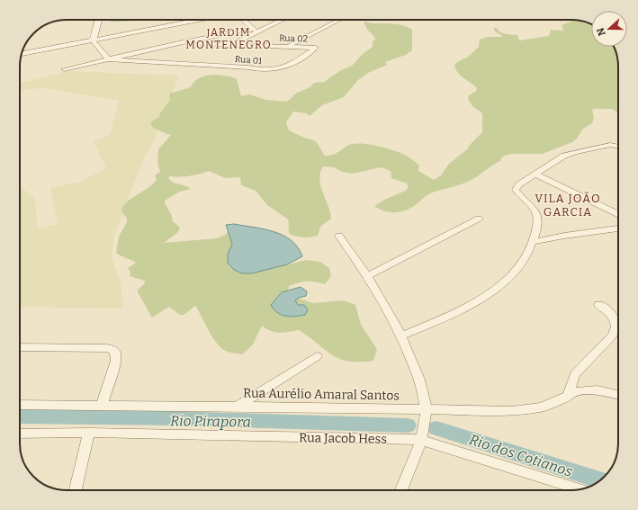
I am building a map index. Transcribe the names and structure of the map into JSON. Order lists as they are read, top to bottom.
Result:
{
  "streets": {
    "street": [
      "Rua 02",
      "Rua 01",
      "Rua Aurélio Amaral Santos",
      "Rua Jacob Hess"
    ]
  },
  "crossings": [
    ["Rua 02", "Rua 01"]
  ],
  "districts": ["JARDIM MONTENEGRO", "VILA JOÃO GARCIA"],
  "water": ["Rio Pirapora", "Rio dos Cotianos"],
  "north": "left"
}
